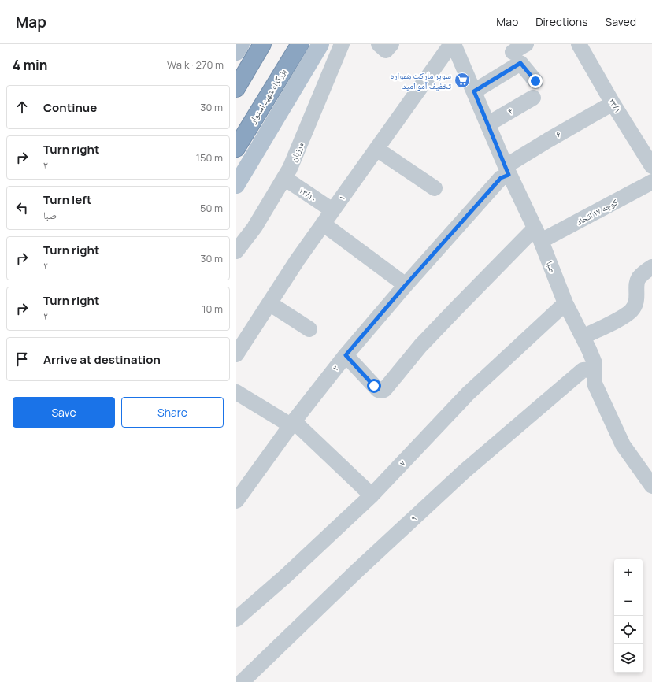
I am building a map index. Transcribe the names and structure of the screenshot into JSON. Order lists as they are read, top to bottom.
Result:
{
  "streets": {
    "highway": ["بزرگراه شهید استوار"],
    "street": [
      "۲۳/۱",
      "۴",
      "۶",
      "مرزبان",
      "۱۳/۱۰",
      "۱",
      "کوچه ۱۷ اتحاد",
      "صبا",
      "۳",
      "۷",
      "۹"
    ]
  },
  "crossings": [
    ["۲۳/۱", "۶"],
    ["۴", "صبا"],
    ["۶", "صبا"],
    ["۶", "۳"],
    ["مرزبان", "۱۳/۱۰"],
    ["۱۳/۱۰", "۱"],
    ["۱", "صبا"],
    ["کوچه ۱۷ اتحاد", "صبا"],
    ["کوچه ۱۷ اتحاد", "۳"],
    ["صبا", "۳"],
    ["صبا", "۷"],
    ["صبا", "۹"]
  ],
  "places": {
    "supermarket": ["سوپر مارکت همواره تخفیف آمو امید"]
  },
  "page": {
    "header": "Map",
    "nav": ["Map", "Directions", "Saved"],
    "heading": ["4 min", "Walk · 270 m"],
    "list": [
      ["Continue", "30 m"],
      ["Turn right", "۳", "150 m"],
      ["Turn left", "صبا", "50 m"],
      ["Turn right", "۲", "30 m"],
      ["Turn right", "۲", "10 m"],
      "Arrive at destination"
    ],
    "buttons": ["Save", "Share"],
    "map_buttons": ["+", "−"]
  }
}
